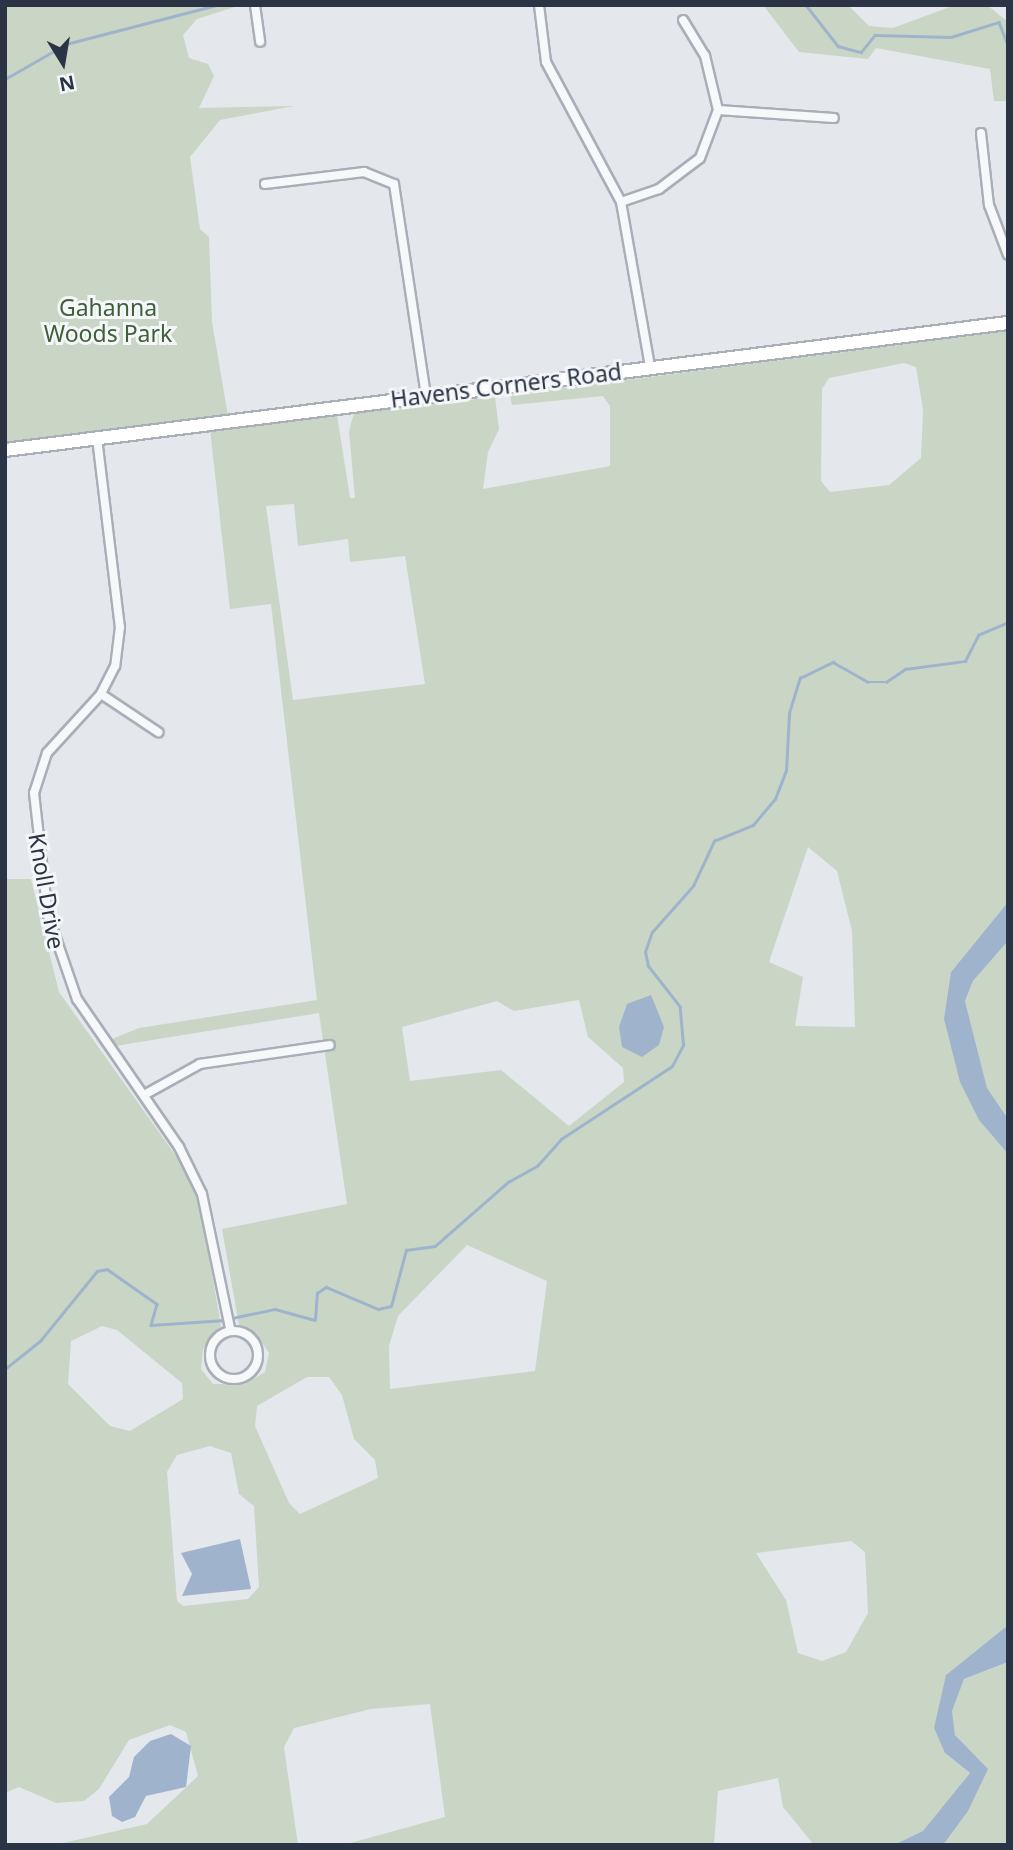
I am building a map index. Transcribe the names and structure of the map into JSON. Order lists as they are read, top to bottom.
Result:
{
  "streets": {
    "main road": ["Havens Corners Road"],
    "street": ["Knoll Drive"]
  },
  "crossings": [
    ["Havens Corners Road", "Knoll Drive"]
  ],
  "parks": ["Gahanna Woods Park"],
  "north": "bottom"
}
